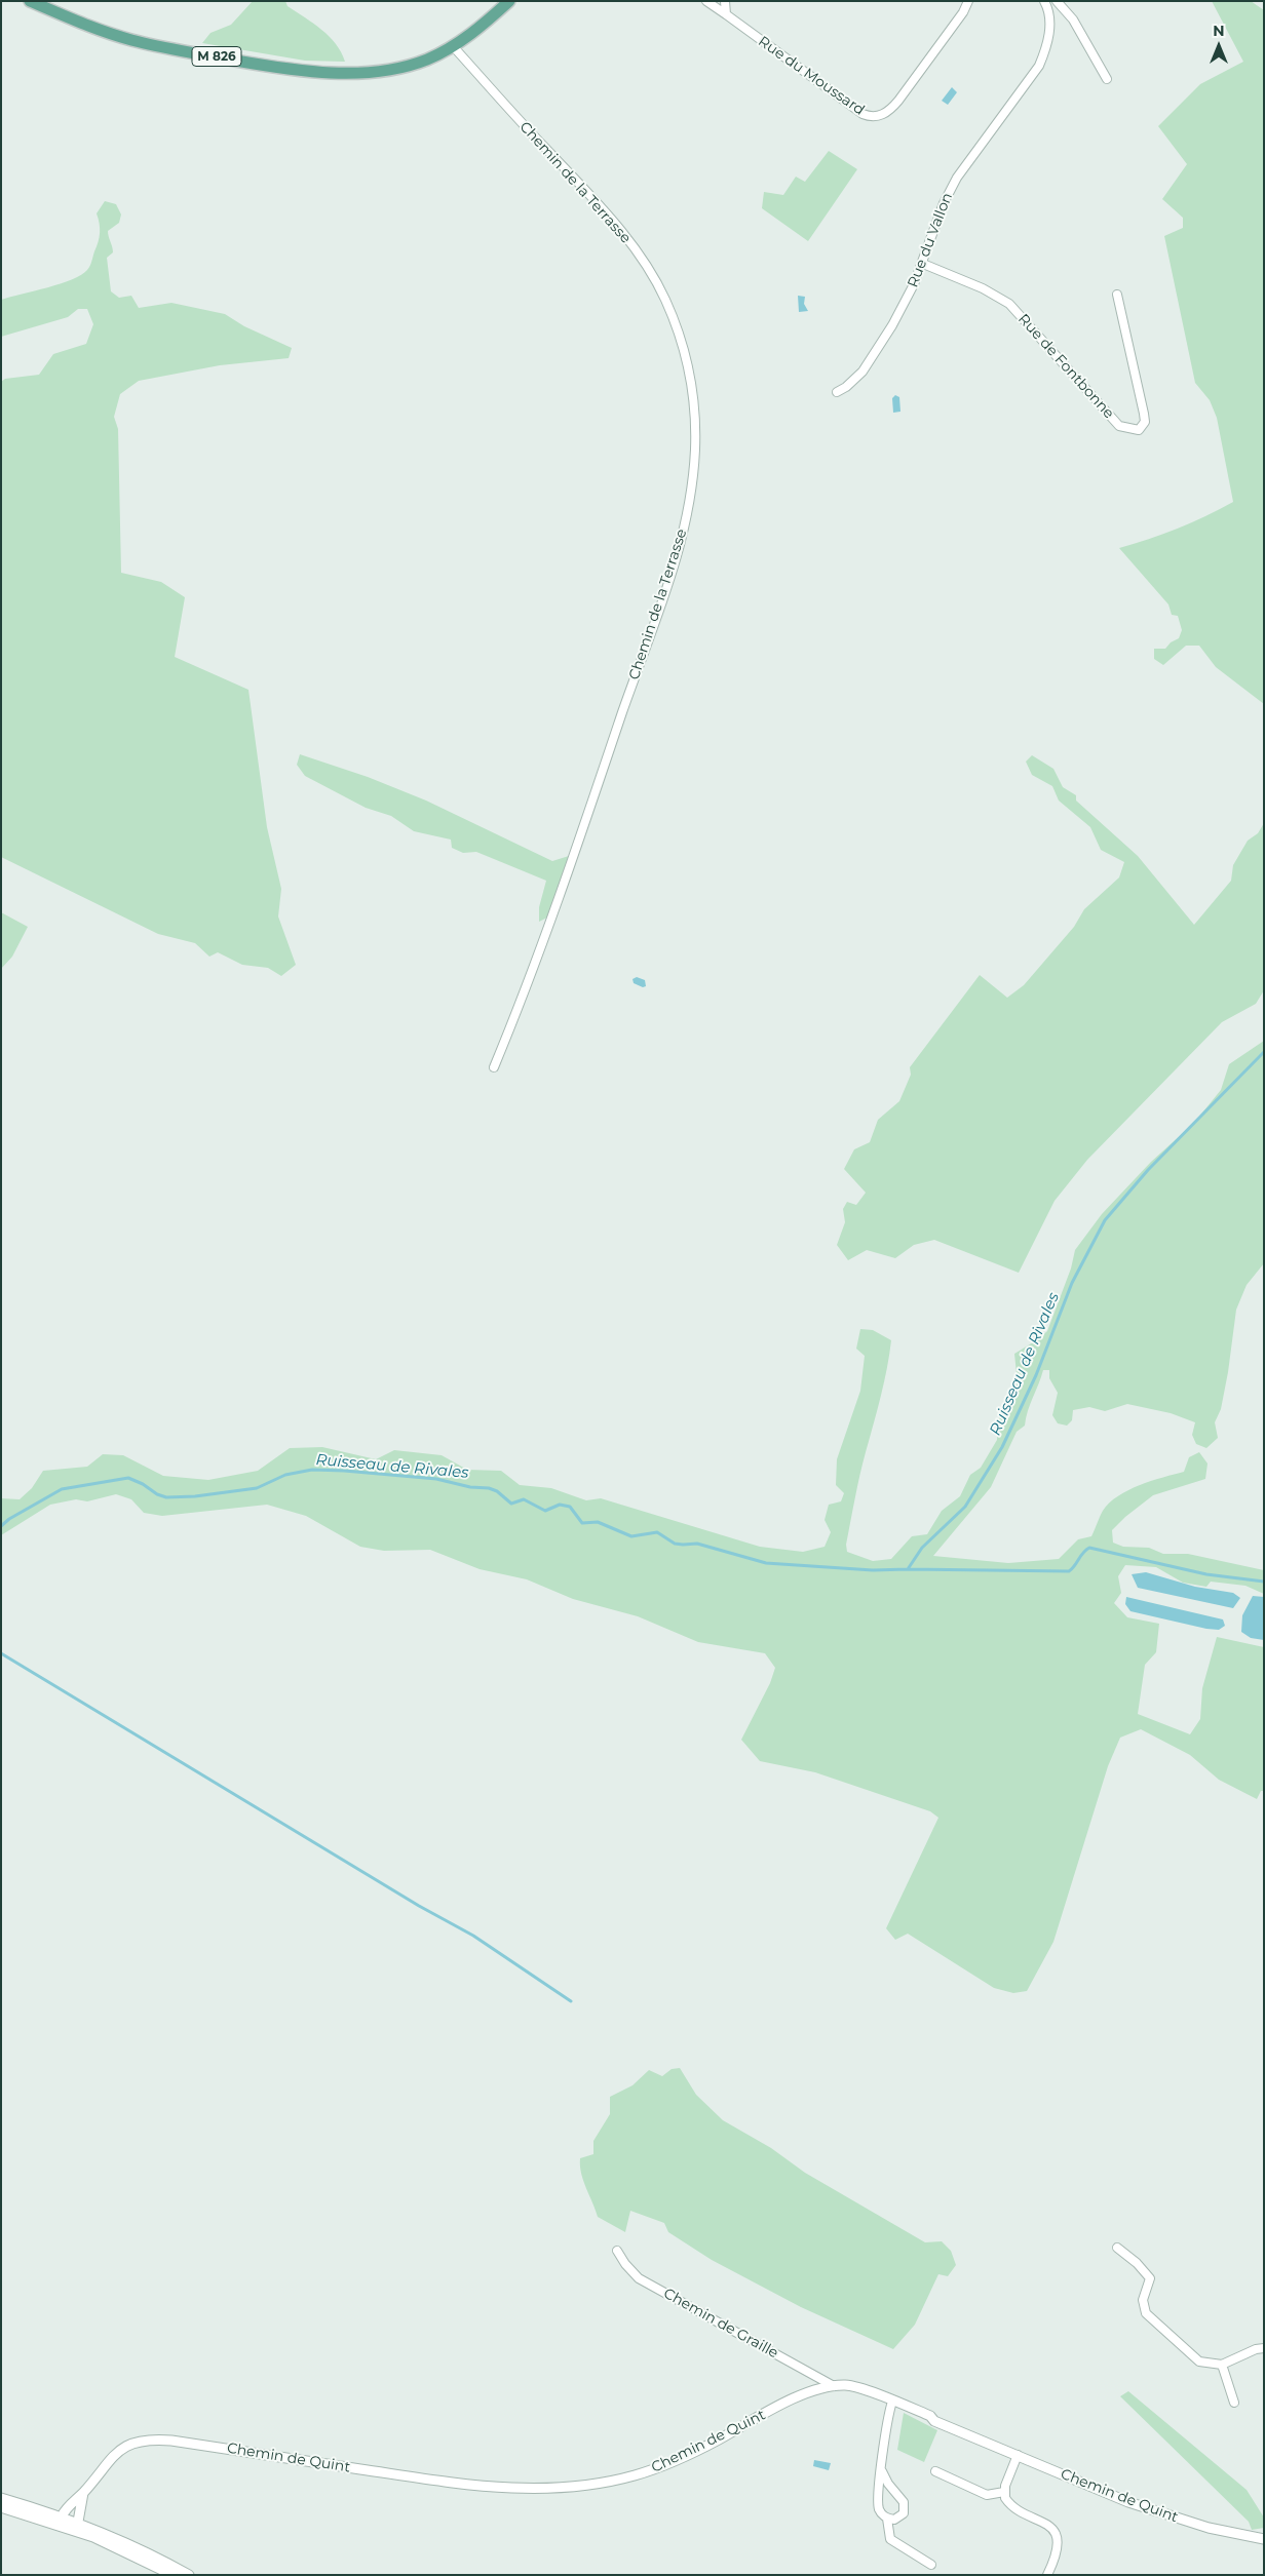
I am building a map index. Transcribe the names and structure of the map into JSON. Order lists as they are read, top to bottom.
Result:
{
  "streets": {
    "main road": ["M 826"],
    "street": [
      "Rue du Moussard",
      "Chemin de la Terrasse",
      "Rue du Vallon",
      "Rue de Fontbonne",
      "Chemin de Graille",
      "Chemin de Quint"
    ]
  },
  "crossings": [
    ["M 826", "Chemin de la Terrasse"],
    ["Rue du Vallon", "Rue de Fontbonne"],
    ["Chemin de Graille", "Chemin de Quint"]
  ],
  "water": ["Ruisseau de Rivales"],
  "north": "top"
}
